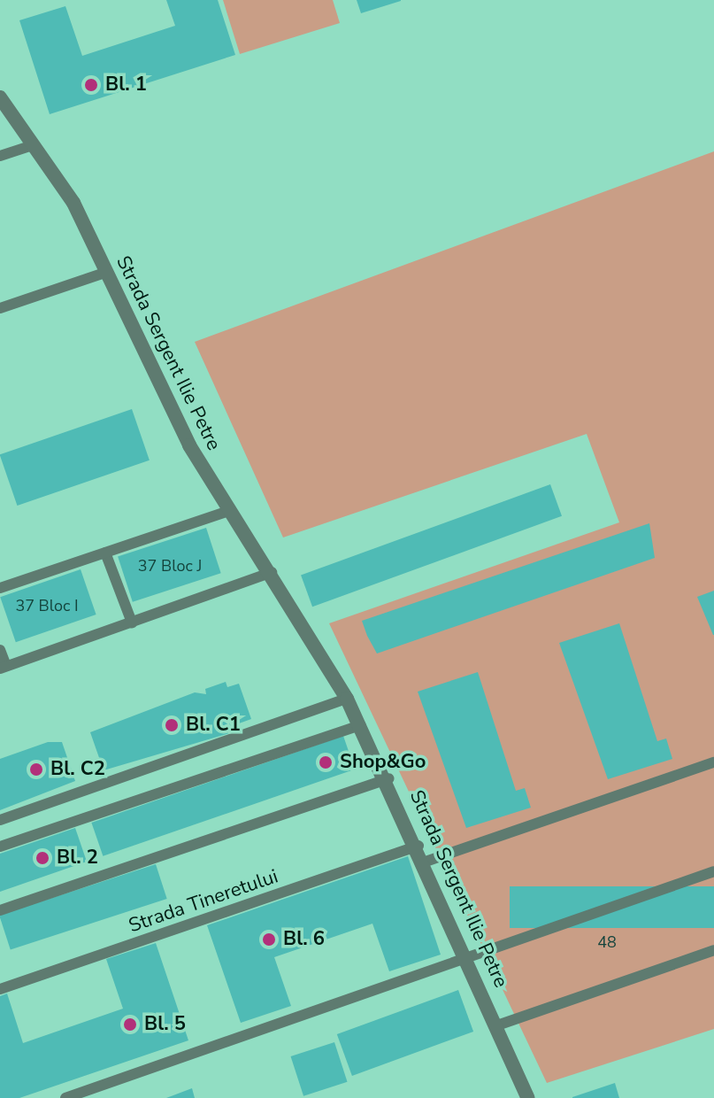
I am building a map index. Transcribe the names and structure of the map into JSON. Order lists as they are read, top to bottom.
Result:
{
  "streets": {
    "street": ["Strada Sergent Ilie Petre"],
    "lane": ["Strada Tineretului"]
  },
  "crossings": [
    ["Strada Sergent Ilie Petre", "Strada Tineretului"]
  ],
  "places": [
    "Bl. 1",
    "Bl. C1",
    "Shop&Go",
    "Bl. C2",
    "Bl. 2",
    "Bl. 6",
    "Bl. 5"
  ],
  "house_numbers": ["37 Bloc J", "37 Bloc I", "48"]
}
